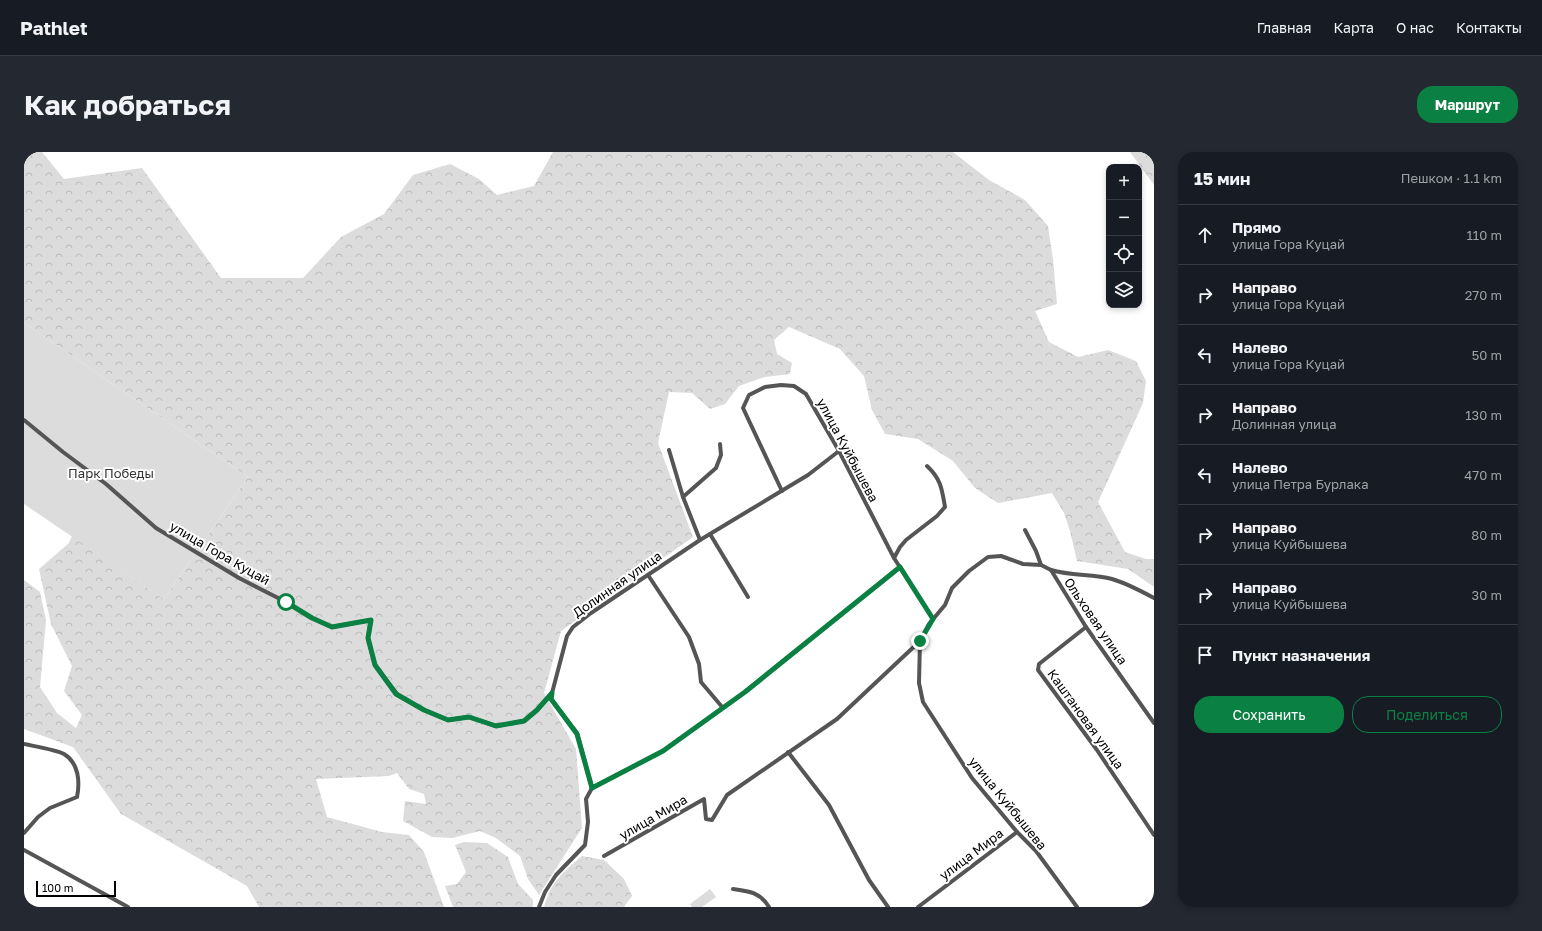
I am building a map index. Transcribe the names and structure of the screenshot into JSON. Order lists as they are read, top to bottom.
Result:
{
  "streets": {
    "street": [
      "улица Куйбышева",
      "улица Гора Куцай",
      "Долинная улица",
      "Ольховая улица",
      "Каштановая улица",
      "улица Мира"
    ]
  },
  "crossings": [
    ["улица Куйбышева", "Долинная улица"],
    ["улица Куйбышева", "Ольховая улица"],
    ["улица Куйбышева", "улица Мира"],
    ["улица Гора Куцай", "Долинная улица"],
    ["Ольховая улица", "Каштановая улица"]
  ],
  "parks": ["Парк Победы"],
  "scale_bar": "100 m",
  "page": {
    "header": "Pathlet",
    "nav": [
      "Главная",
      "Карта",
      "О нас",
      "Контакты"
    ],
    "buttons": [
      "Маршрут",
      ["Сохранить", "Поделиться"]
    ],
    "title": "Как добраться",
    "heading": ["15 мин", "Пешком · 1.1 km"],
    "map_buttons": ["+", "−"],
    "list": [
      ["Прямо", "улица Гора Куцай", "110 m"],
      ["Направо", "улица Гора Куцай", "270 m"],
      ["Налево", "улица Гора Куцай", "50 m"],
      ["Направо", "Долинная улица", "130 m"],
      ["Налево", "улица Петра Бурлака", "470 m"],
      ["Направо", "улица Куйбышева", "80 m"],
      ["Направо", "улица Куйбышева", "30 m"],
      "Пункт назначения"
    ],
    "scale": "100 m"
  }
}
